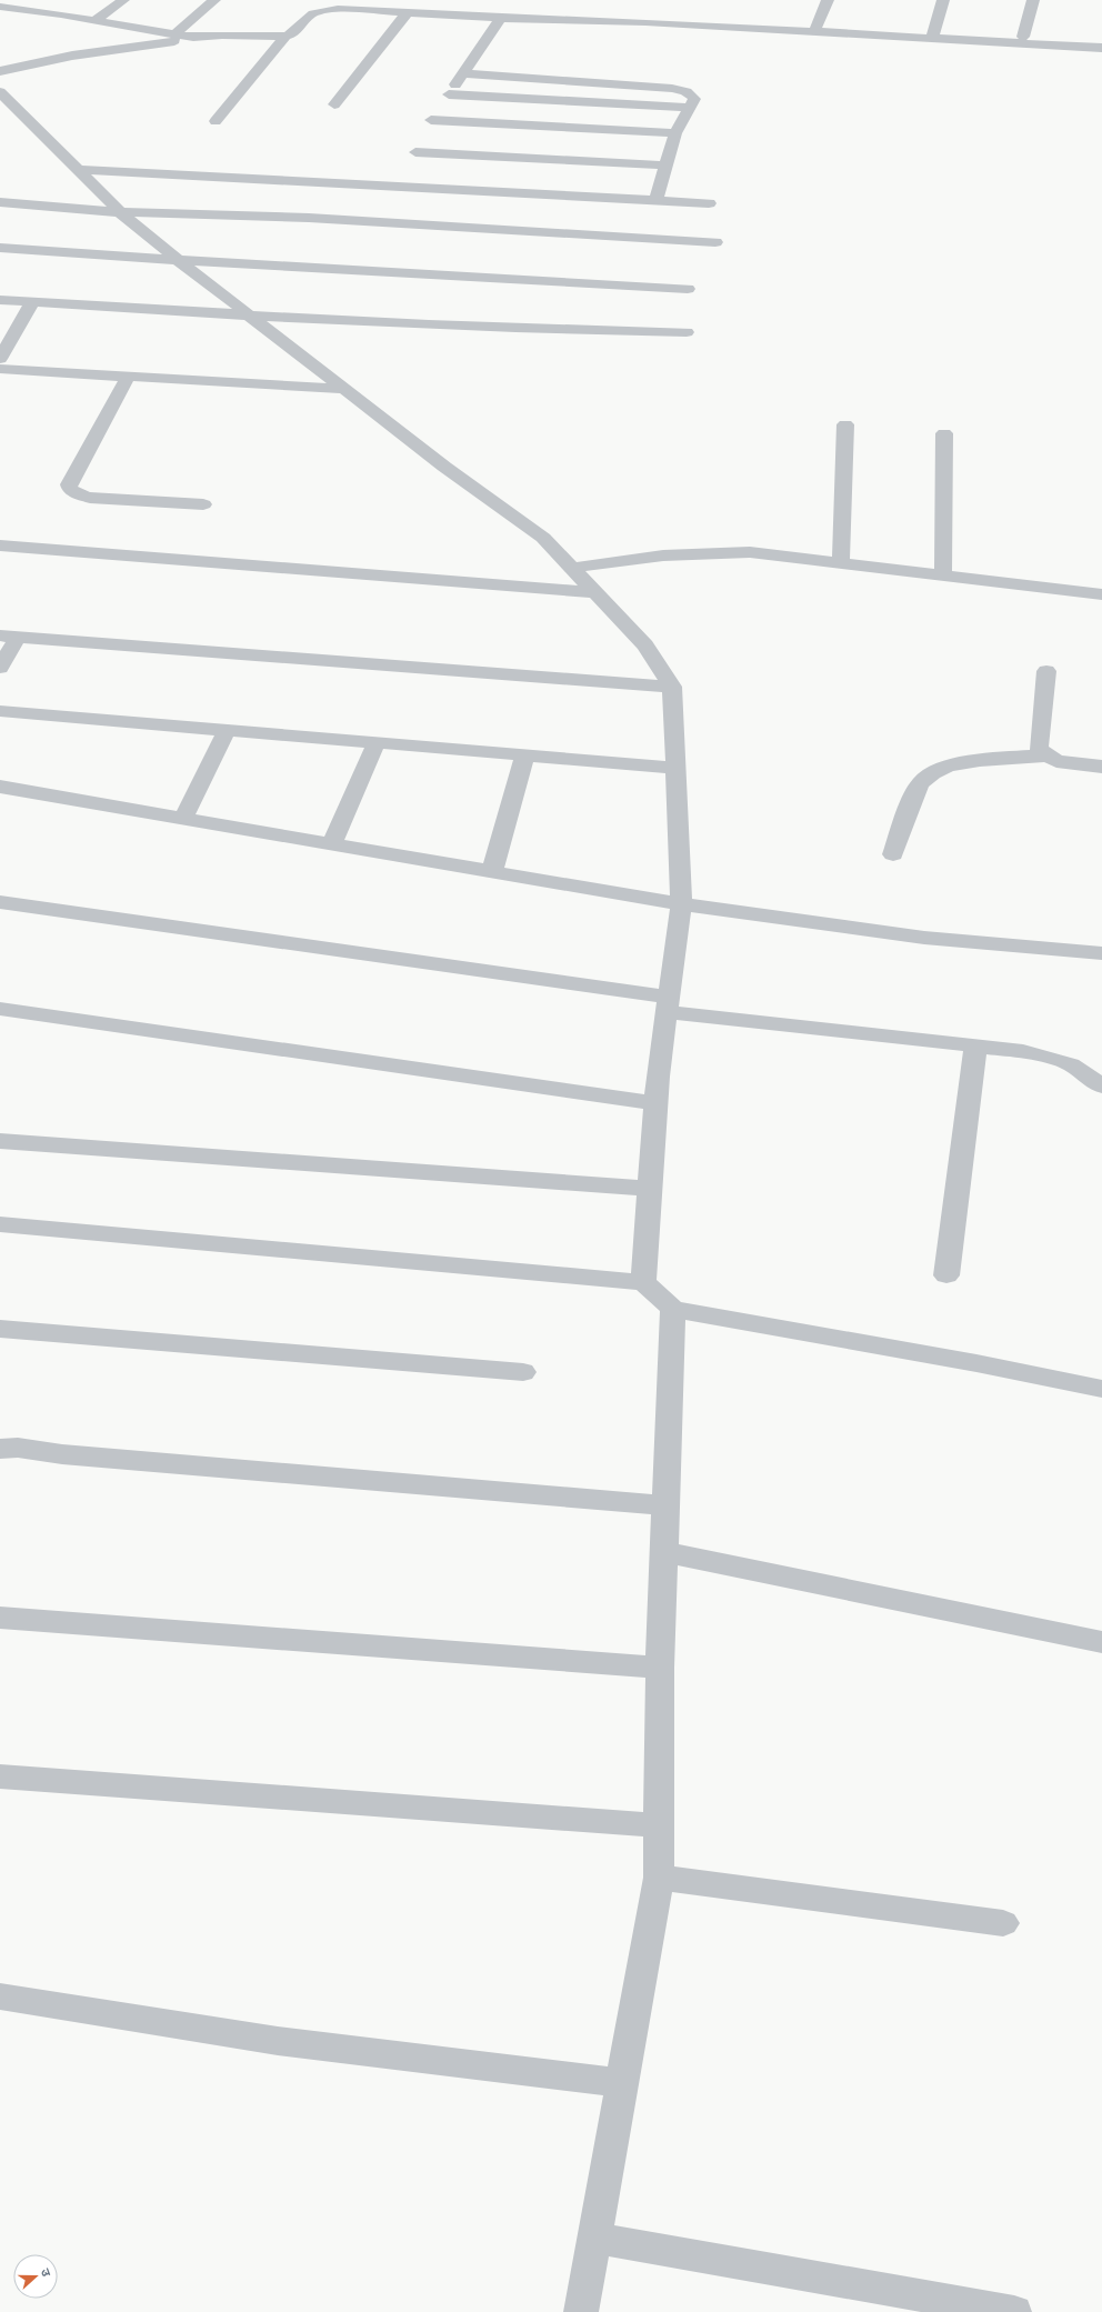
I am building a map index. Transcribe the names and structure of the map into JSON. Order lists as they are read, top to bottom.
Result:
{
  "north": "right"
}
